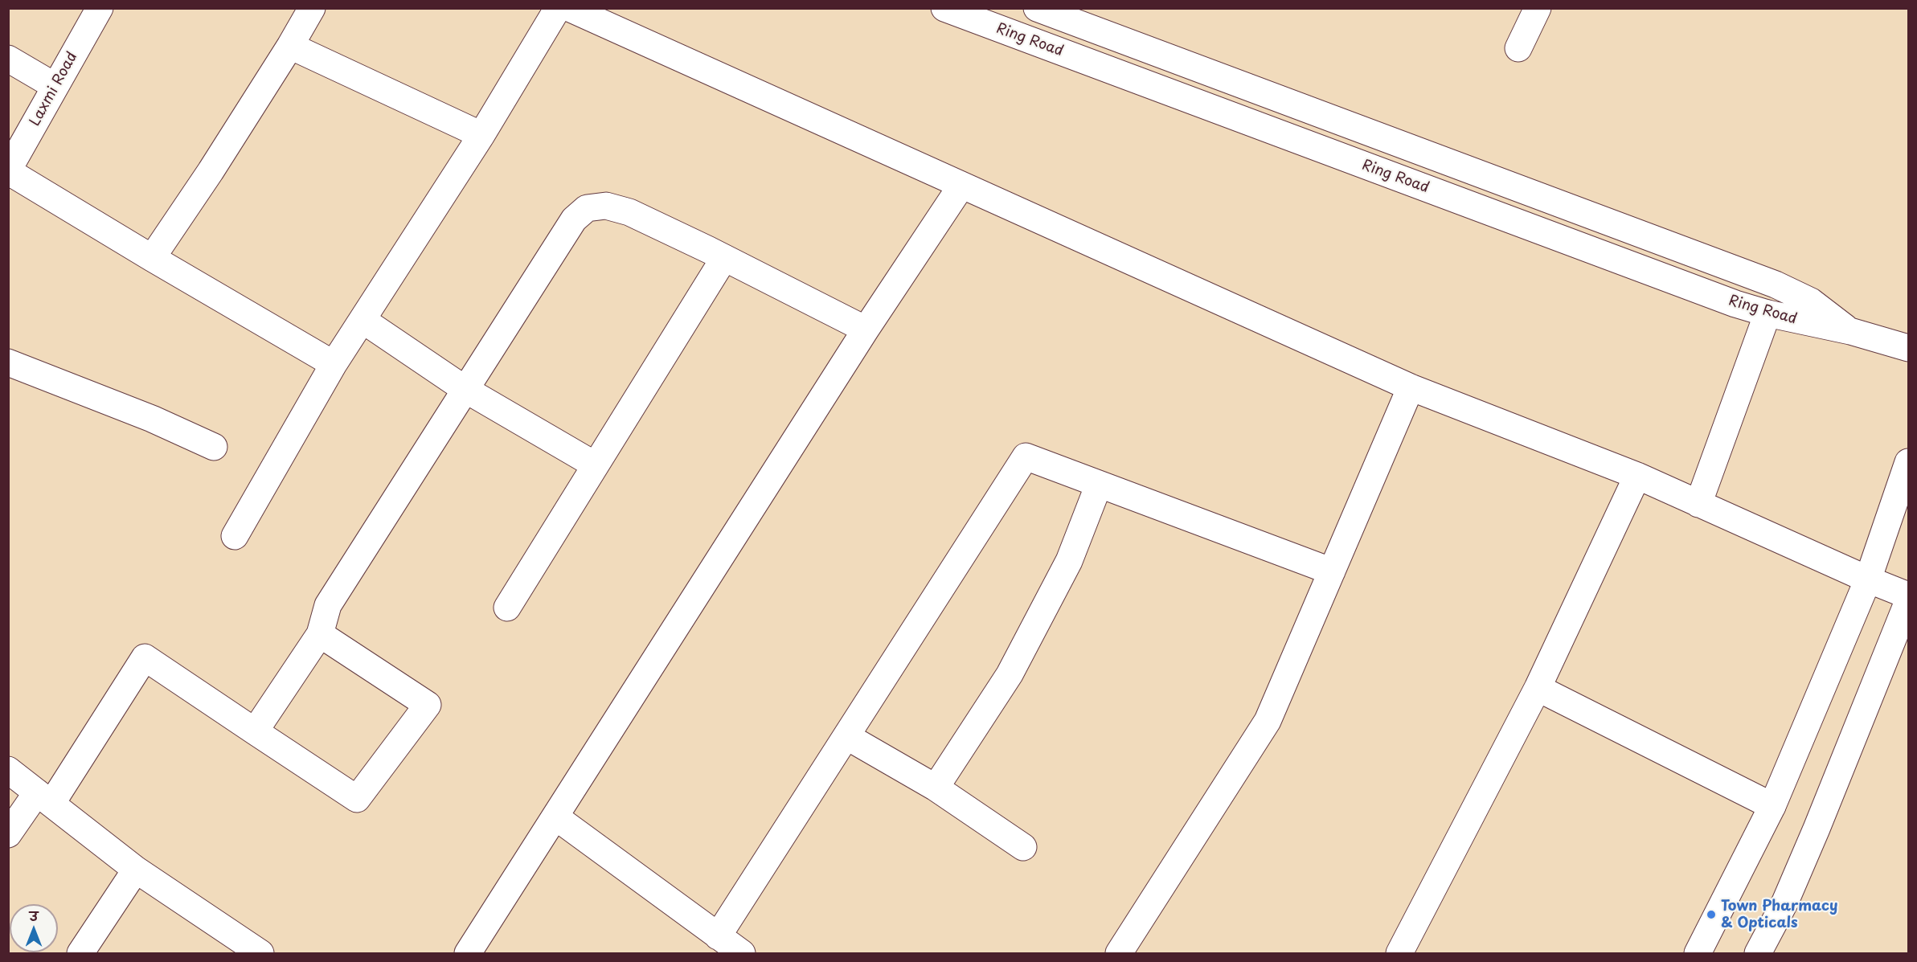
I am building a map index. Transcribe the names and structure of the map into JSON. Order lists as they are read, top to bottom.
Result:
{
  "streets": {
    "street": ["Ring Road", "Laxmi Road"]
  },
  "places": ["Town Pharmacy & Opticals"],
  "north": "top"
}
